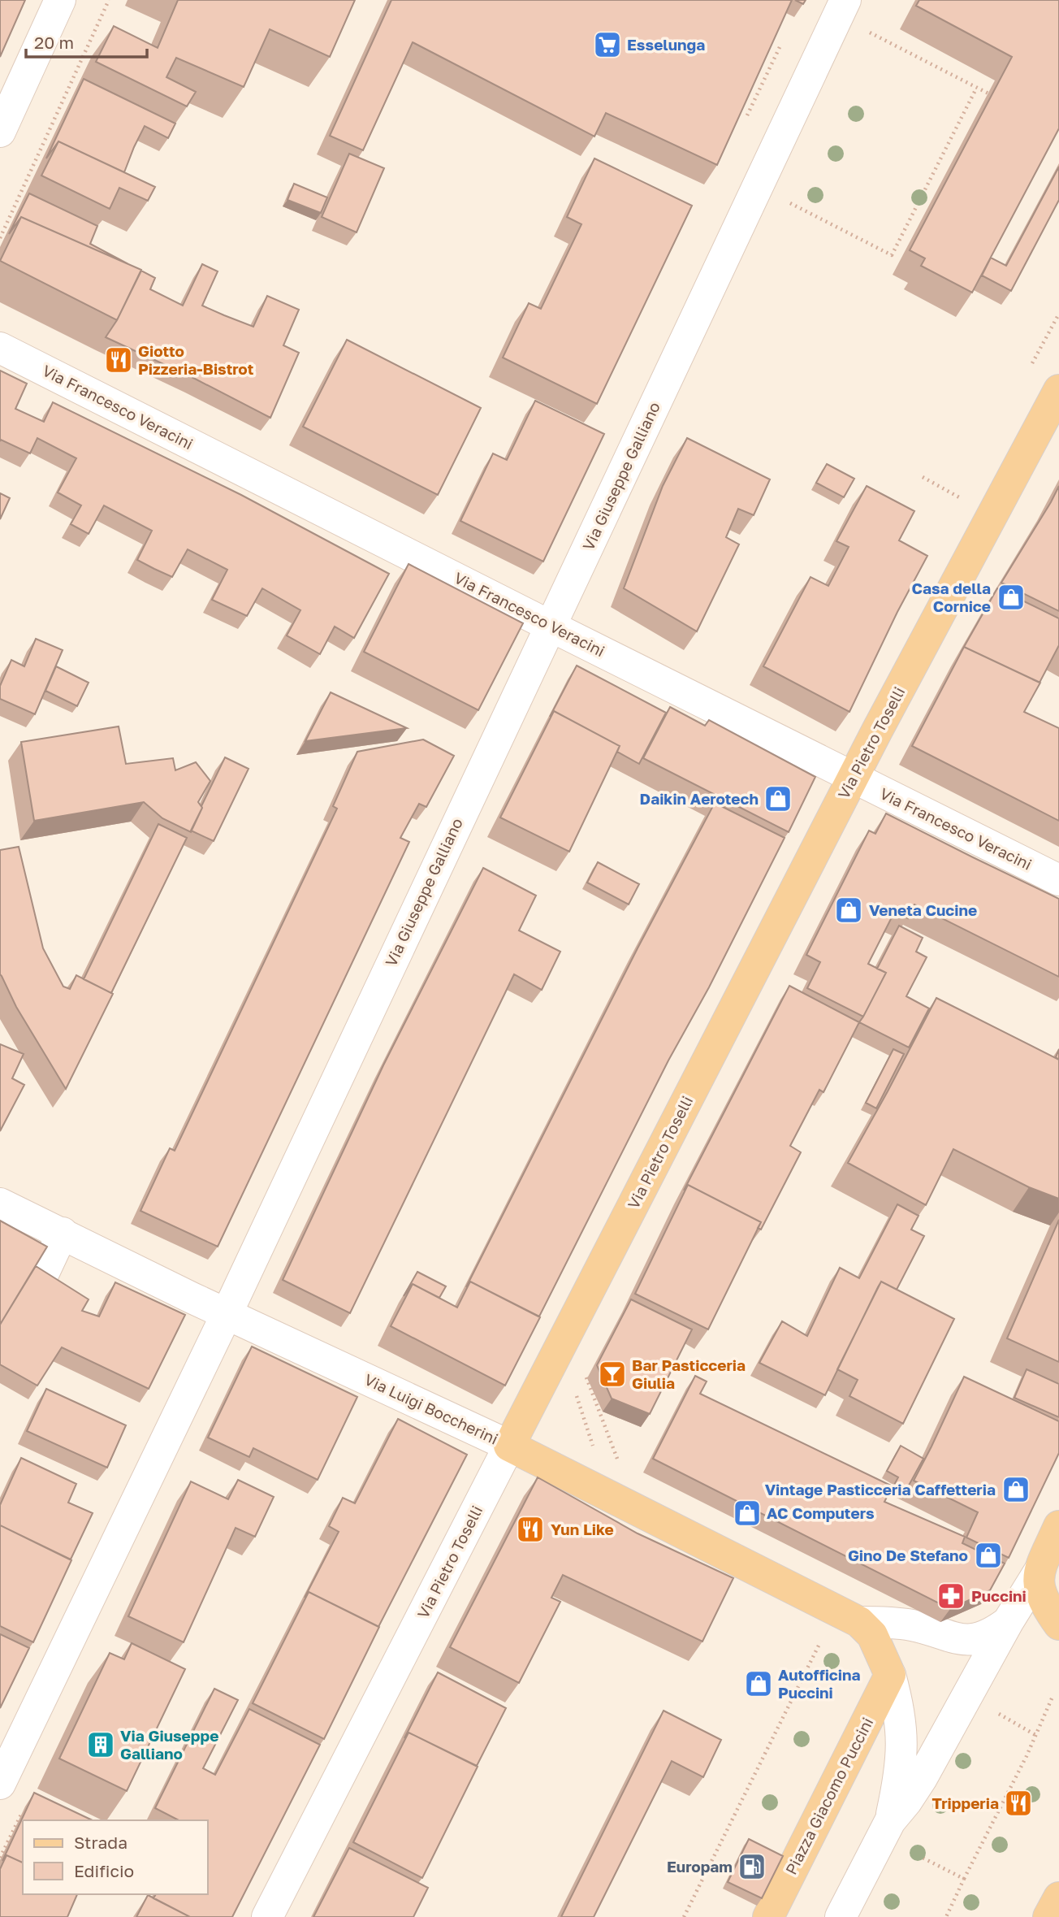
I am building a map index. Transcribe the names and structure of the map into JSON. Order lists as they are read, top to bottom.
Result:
{
  "streets": {
    "main road": ["Via Pietro Toselli", "Via Luigi Boccherini", "Piazza Giacomo Puccini"],
    "street": ["Via Francesco Veracini", "Via Giuseppe Galliano"]
  },
  "crossings": [
    ["Via Francesco Veracini", "Via Giuseppe Galliano"],
    ["Via Francesco Veracini", "Via Pietro Toselli"],
    ["Via Giuseppe Galliano", "Via Luigi Boccherini"],
    ["Via Pietro Toselli", "Via Luigi Boccherini"]
  ],
  "places": {
    "supermarket": ["Esselunga"],
    "restaurant": ["Giotto Pizzeria-Bistrot", "Yun Like", "Tripperia"],
    "shop": [
      "Casa della Cornice",
      "Daikin Aerotech",
      "Veneta Cucine",
      "Vintage Pasticceria Caffetteria",
      "AC Computers",
      "Gino De Stefano",
      "Autofficina Puccini"
    ],
    "bar": ["Bar Pasticceria Giulia"],
    "pharmacy": ["Puccini"],
    "building": ["Via Giuseppe Galliano"],
    "fuel station": ["Europam"]
  },
  "legend": ["Strada", "Edificio"],
  "scale_bar": "20 m"
}
